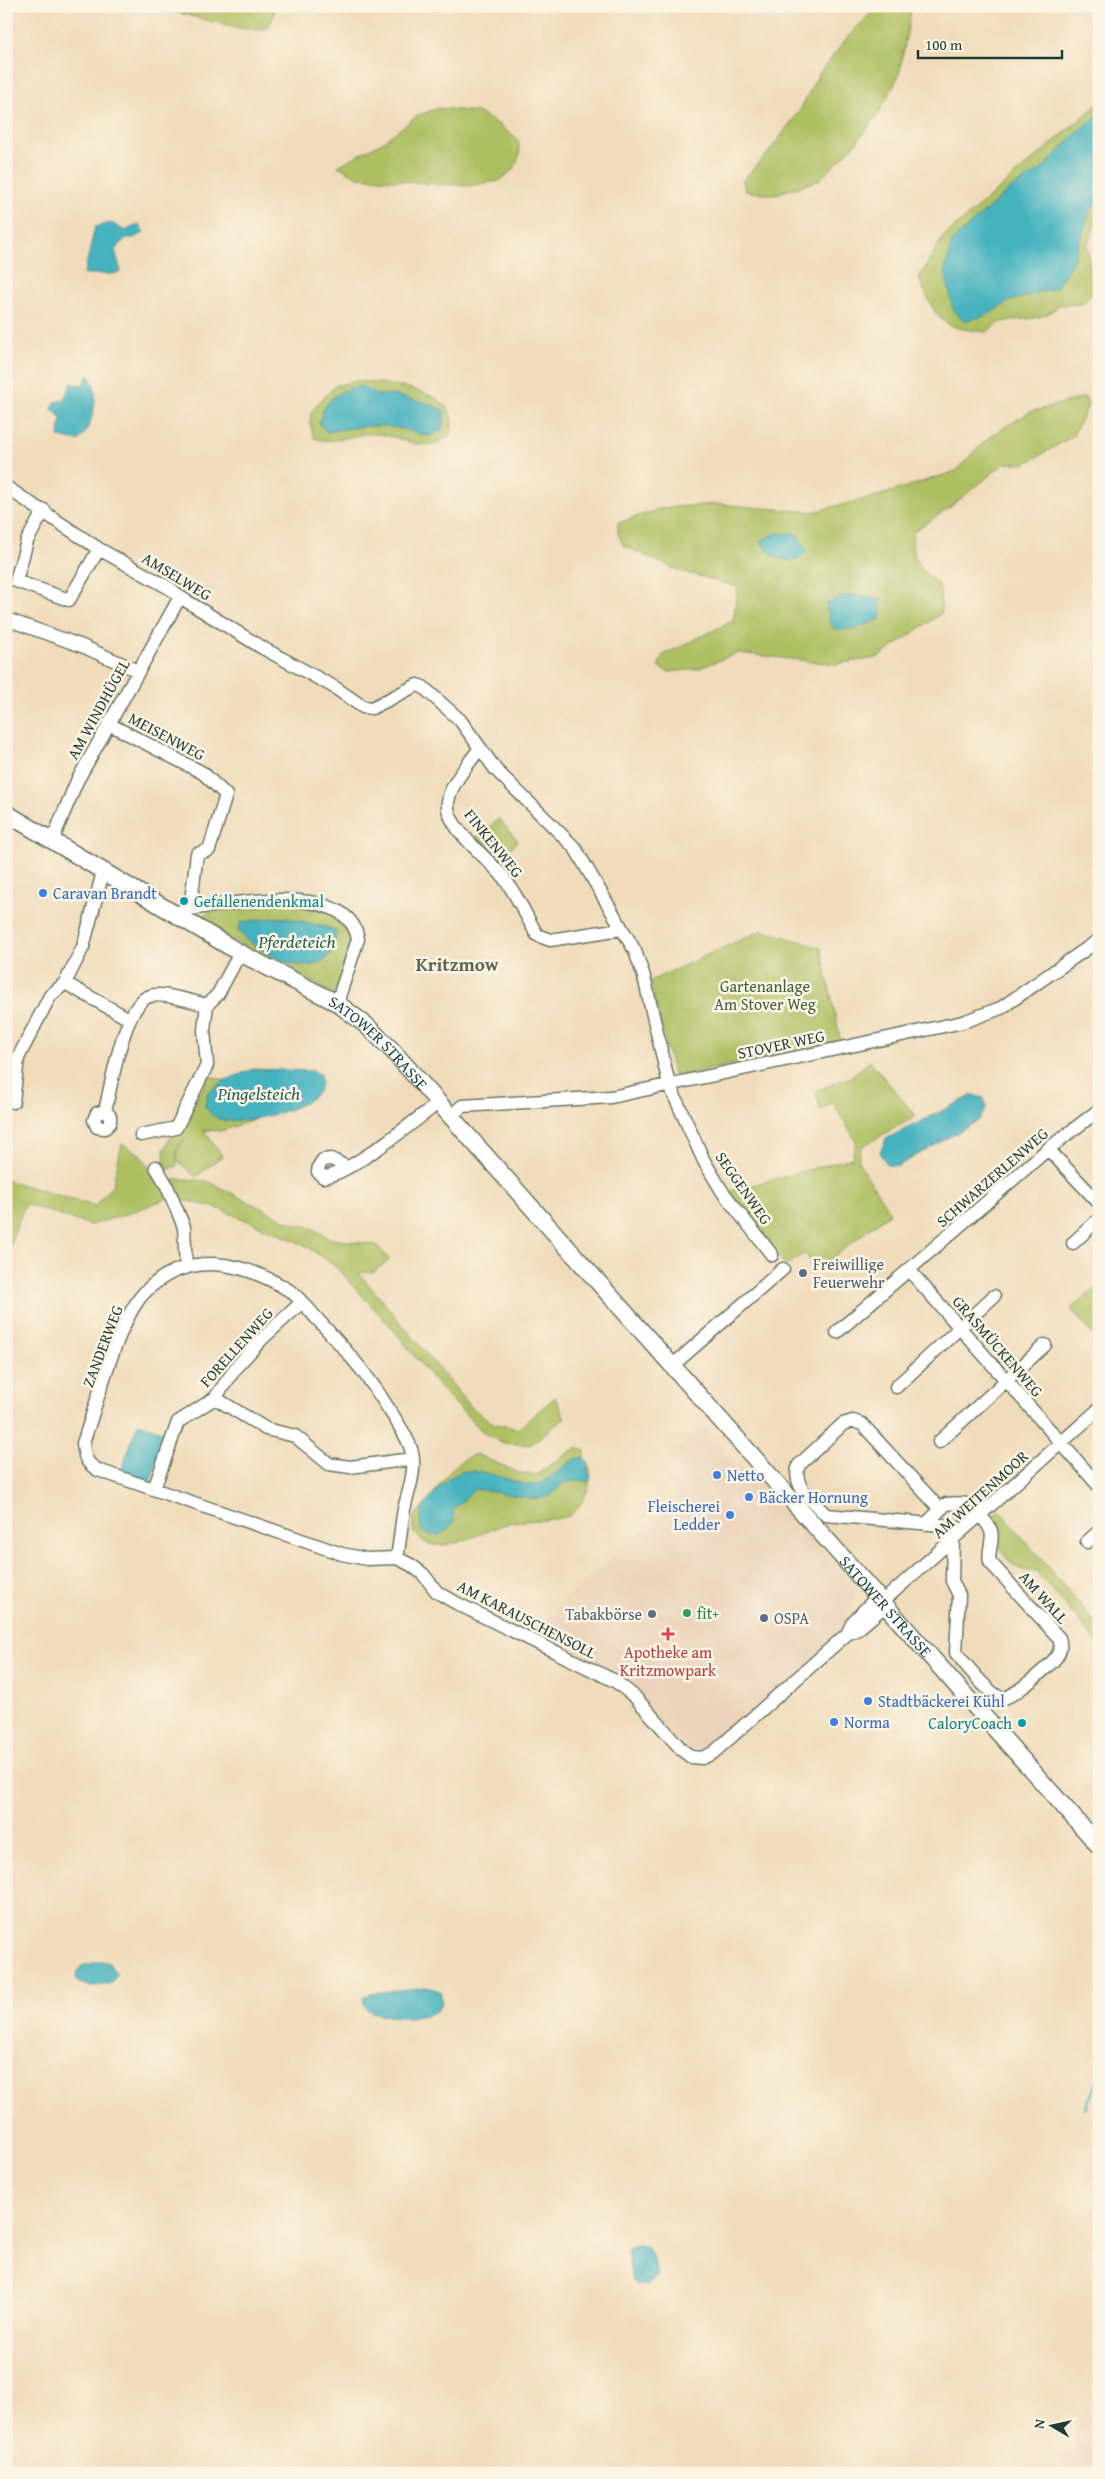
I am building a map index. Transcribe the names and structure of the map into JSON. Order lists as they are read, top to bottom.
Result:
{
  "streets": {
    "main road": ["SATOWER STRASSE"],
    "street": [
      "AMSELWEG",
      "AM WINDHÜGEL",
      "MEISENWEG",
      "FINKENWEG",
      "STOVER WEG",
      "SCHWARZERLENWEG",
      "SEGGENWEG",
      "ZANDERWEG",
      "GRASMÜCKENWEG",
      "FORELLENWEG",
      "AM WEITENMOOR",
      "AM WALL",
      "AM KARAUSCHENSOLL"
    ]
  },
  "crossings": [
    ["AMSELWEG", "AM WINDHÜGEL"],
    ["AMSELWEG", "FINKENWEG"],
    ["AM WINDHÜGEL", "MEISENWEG"],
    ["AM WINDHÜGEL", "SATOWER STRASSE"],
    ["SATOWER STRASSE", "STOVER WEG"],
    ["SATOWER STRASSE", "AM WEITENMOOR"],
    ["SATOWER STRASSE", "AM KARAUSCHENSOLL"],
    ["STOVER WEG", "SEGGENWEG"],
    ["SCHWARZERLENWEG", "GRASMÜCKENWEG"],
    ["ZANDERWEG", "FORELLENWEG"],
    ["ZANDERWEG", "AM KARAUSCHENSOLL"],
    ["GRASMÜCKENWEG", "AM WEITENMOOR"],
    ["AM WEITENMOOR", "AM WALL"],
    ["AM WEITENMOOR", "AM KARAUSCHENSOLL"]
  ],
  "districts": ["Kritzmow"],
  "water": ["Pferdeteich", "Pingelsteich"],
  "parks": ["Gartenanlage Am Stover Weg"],
  "places": {
    "other": [
      "Caravan Brandt",
      "Gefallenendenkmal",
      "Freiwillige Feuerwehr",
      "Netto",
      "Bäcker Hornung",
      "Fleischerei Ledder",
      "fit+",
      "Tabakbörse",
      "OSPA",
      "Stadtbäckerei Kühl",
      "Norma",
      "CaloryCoach"
    ],
    "health": ["Apotheke am Kritzmowpark"]
  },
  "scale_bar": "100 m",
  "north": "left"
}
